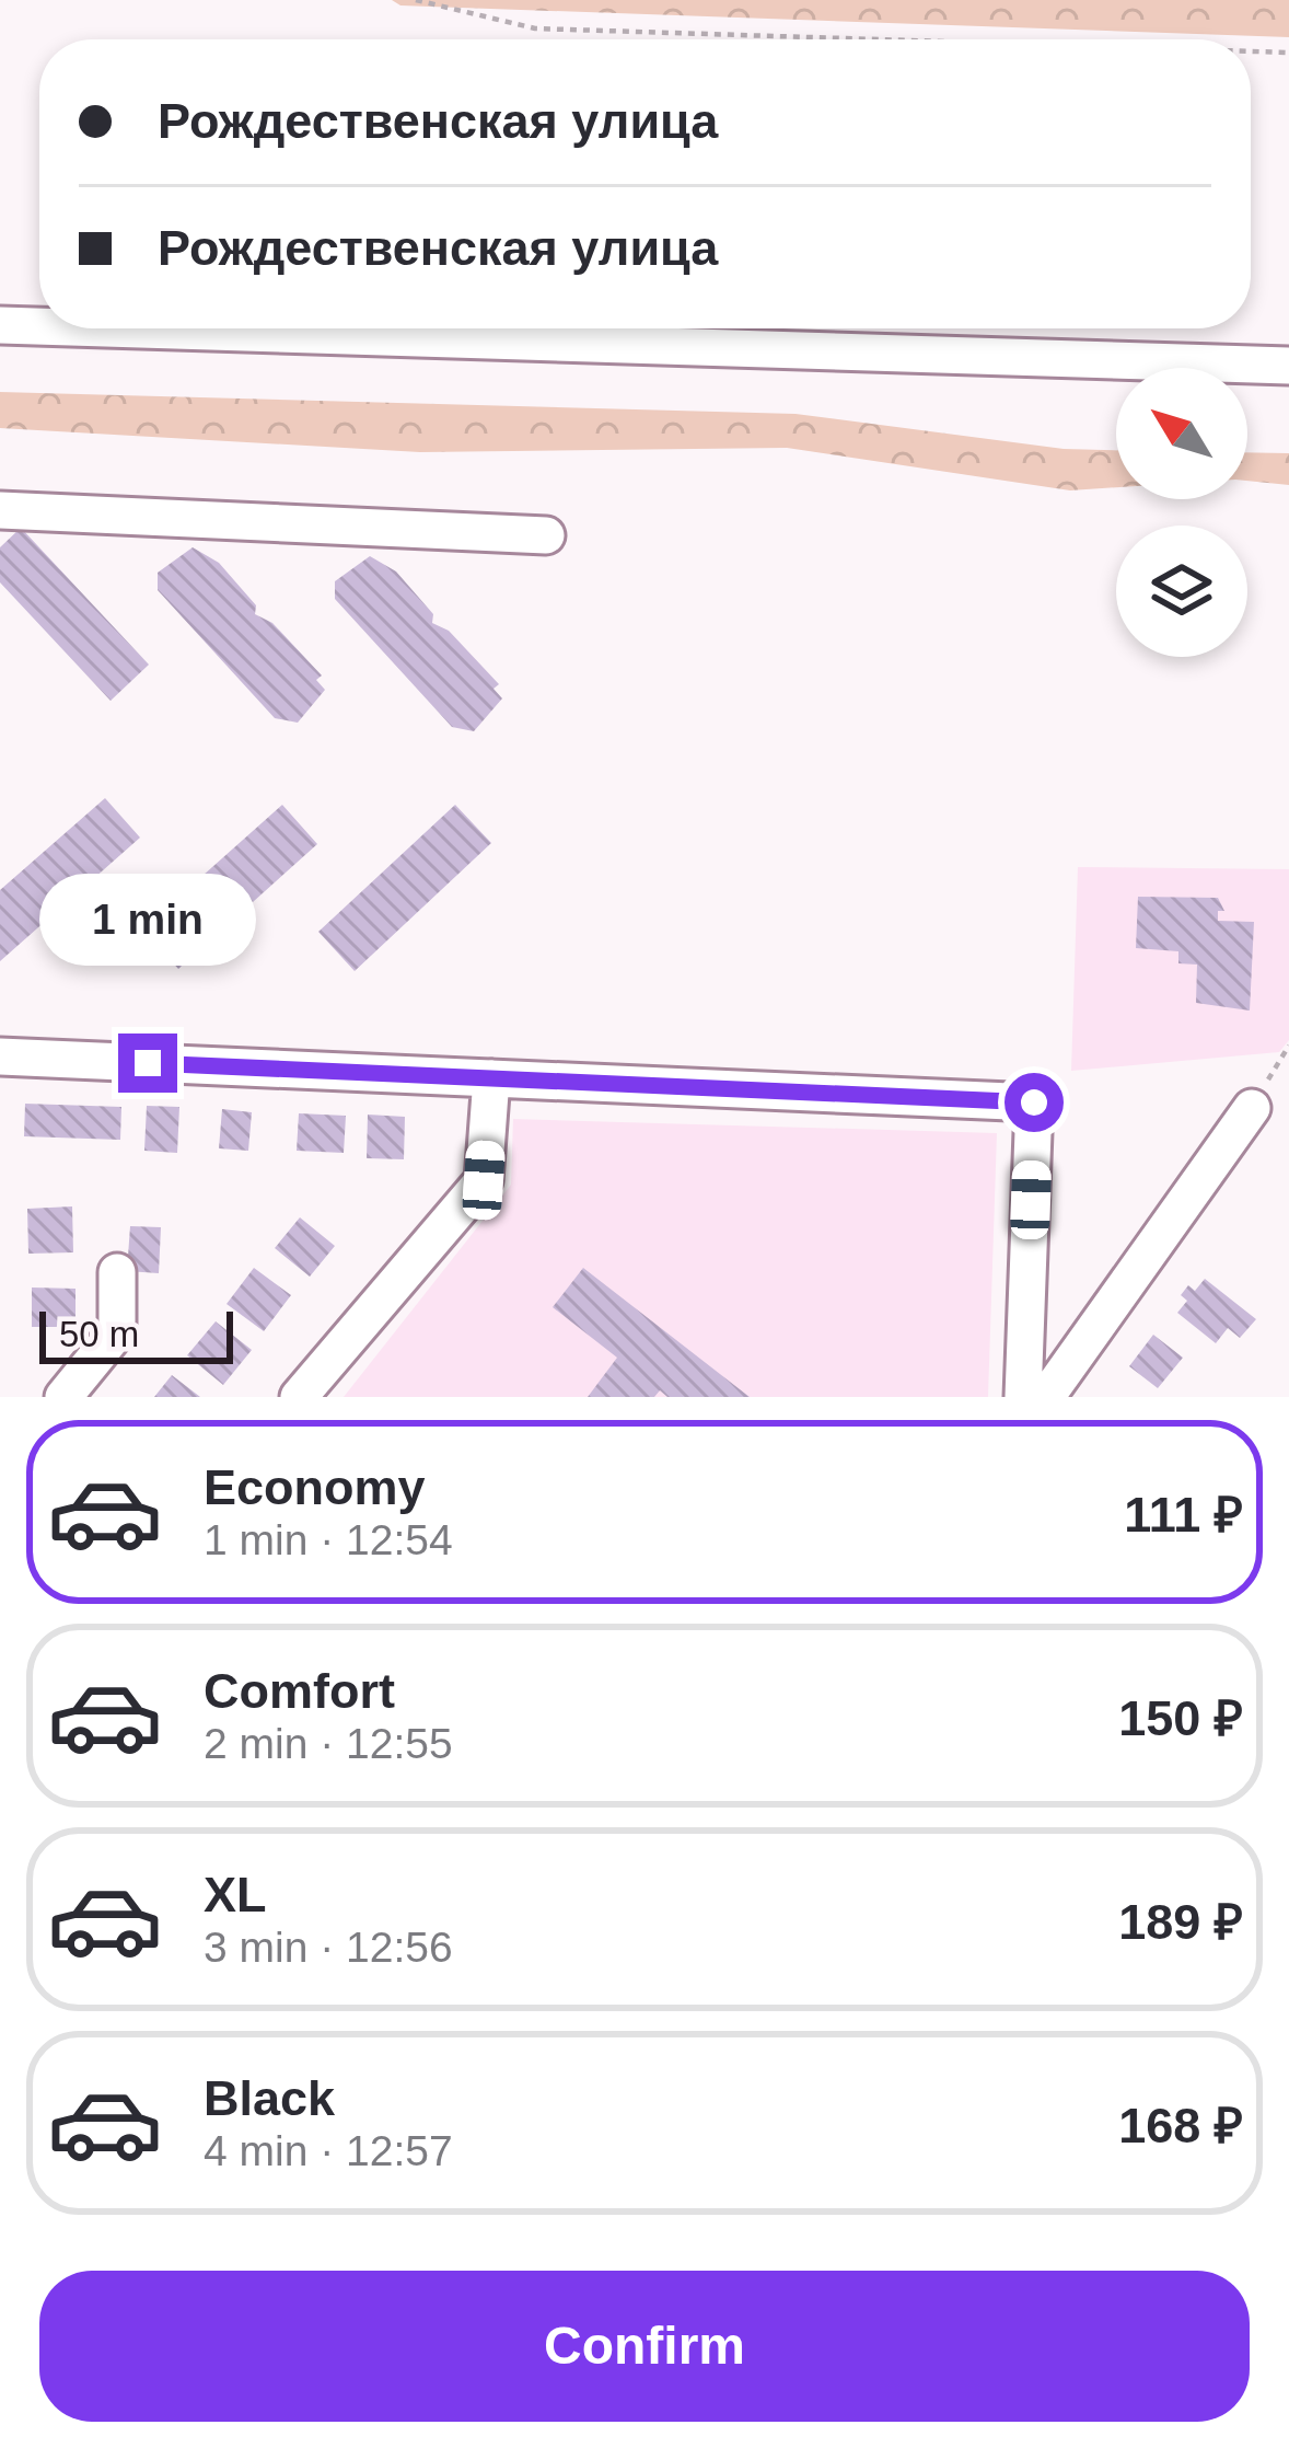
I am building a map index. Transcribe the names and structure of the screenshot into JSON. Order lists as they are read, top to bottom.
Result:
{
  "scale_bar": "50 m",
  "north": "top left",
  "page": {
    "banner": ["Рождественская улица", "Рождественская улица"],
    "bubble": "1 min",
    "scale": "50 m",
    "list": [
      {
        "name": "Economy",
        "note": "1 min · 12:54",
        "value": "111 ₽"
      },
      {
        "name": "Comfort",
        "note": "2 min · 12:55",
        "value": "150 ₽"
      },
      {
        "name": "XL",
        "note": "3 min · 12:56",
        "value": "189 ₽"
      },
      {
        "name": "Black",
        "note": "4 min · 12:57",
        "value": "168 ₽"
      }
    ],
    "buttons": "Confirm"
  }
}
